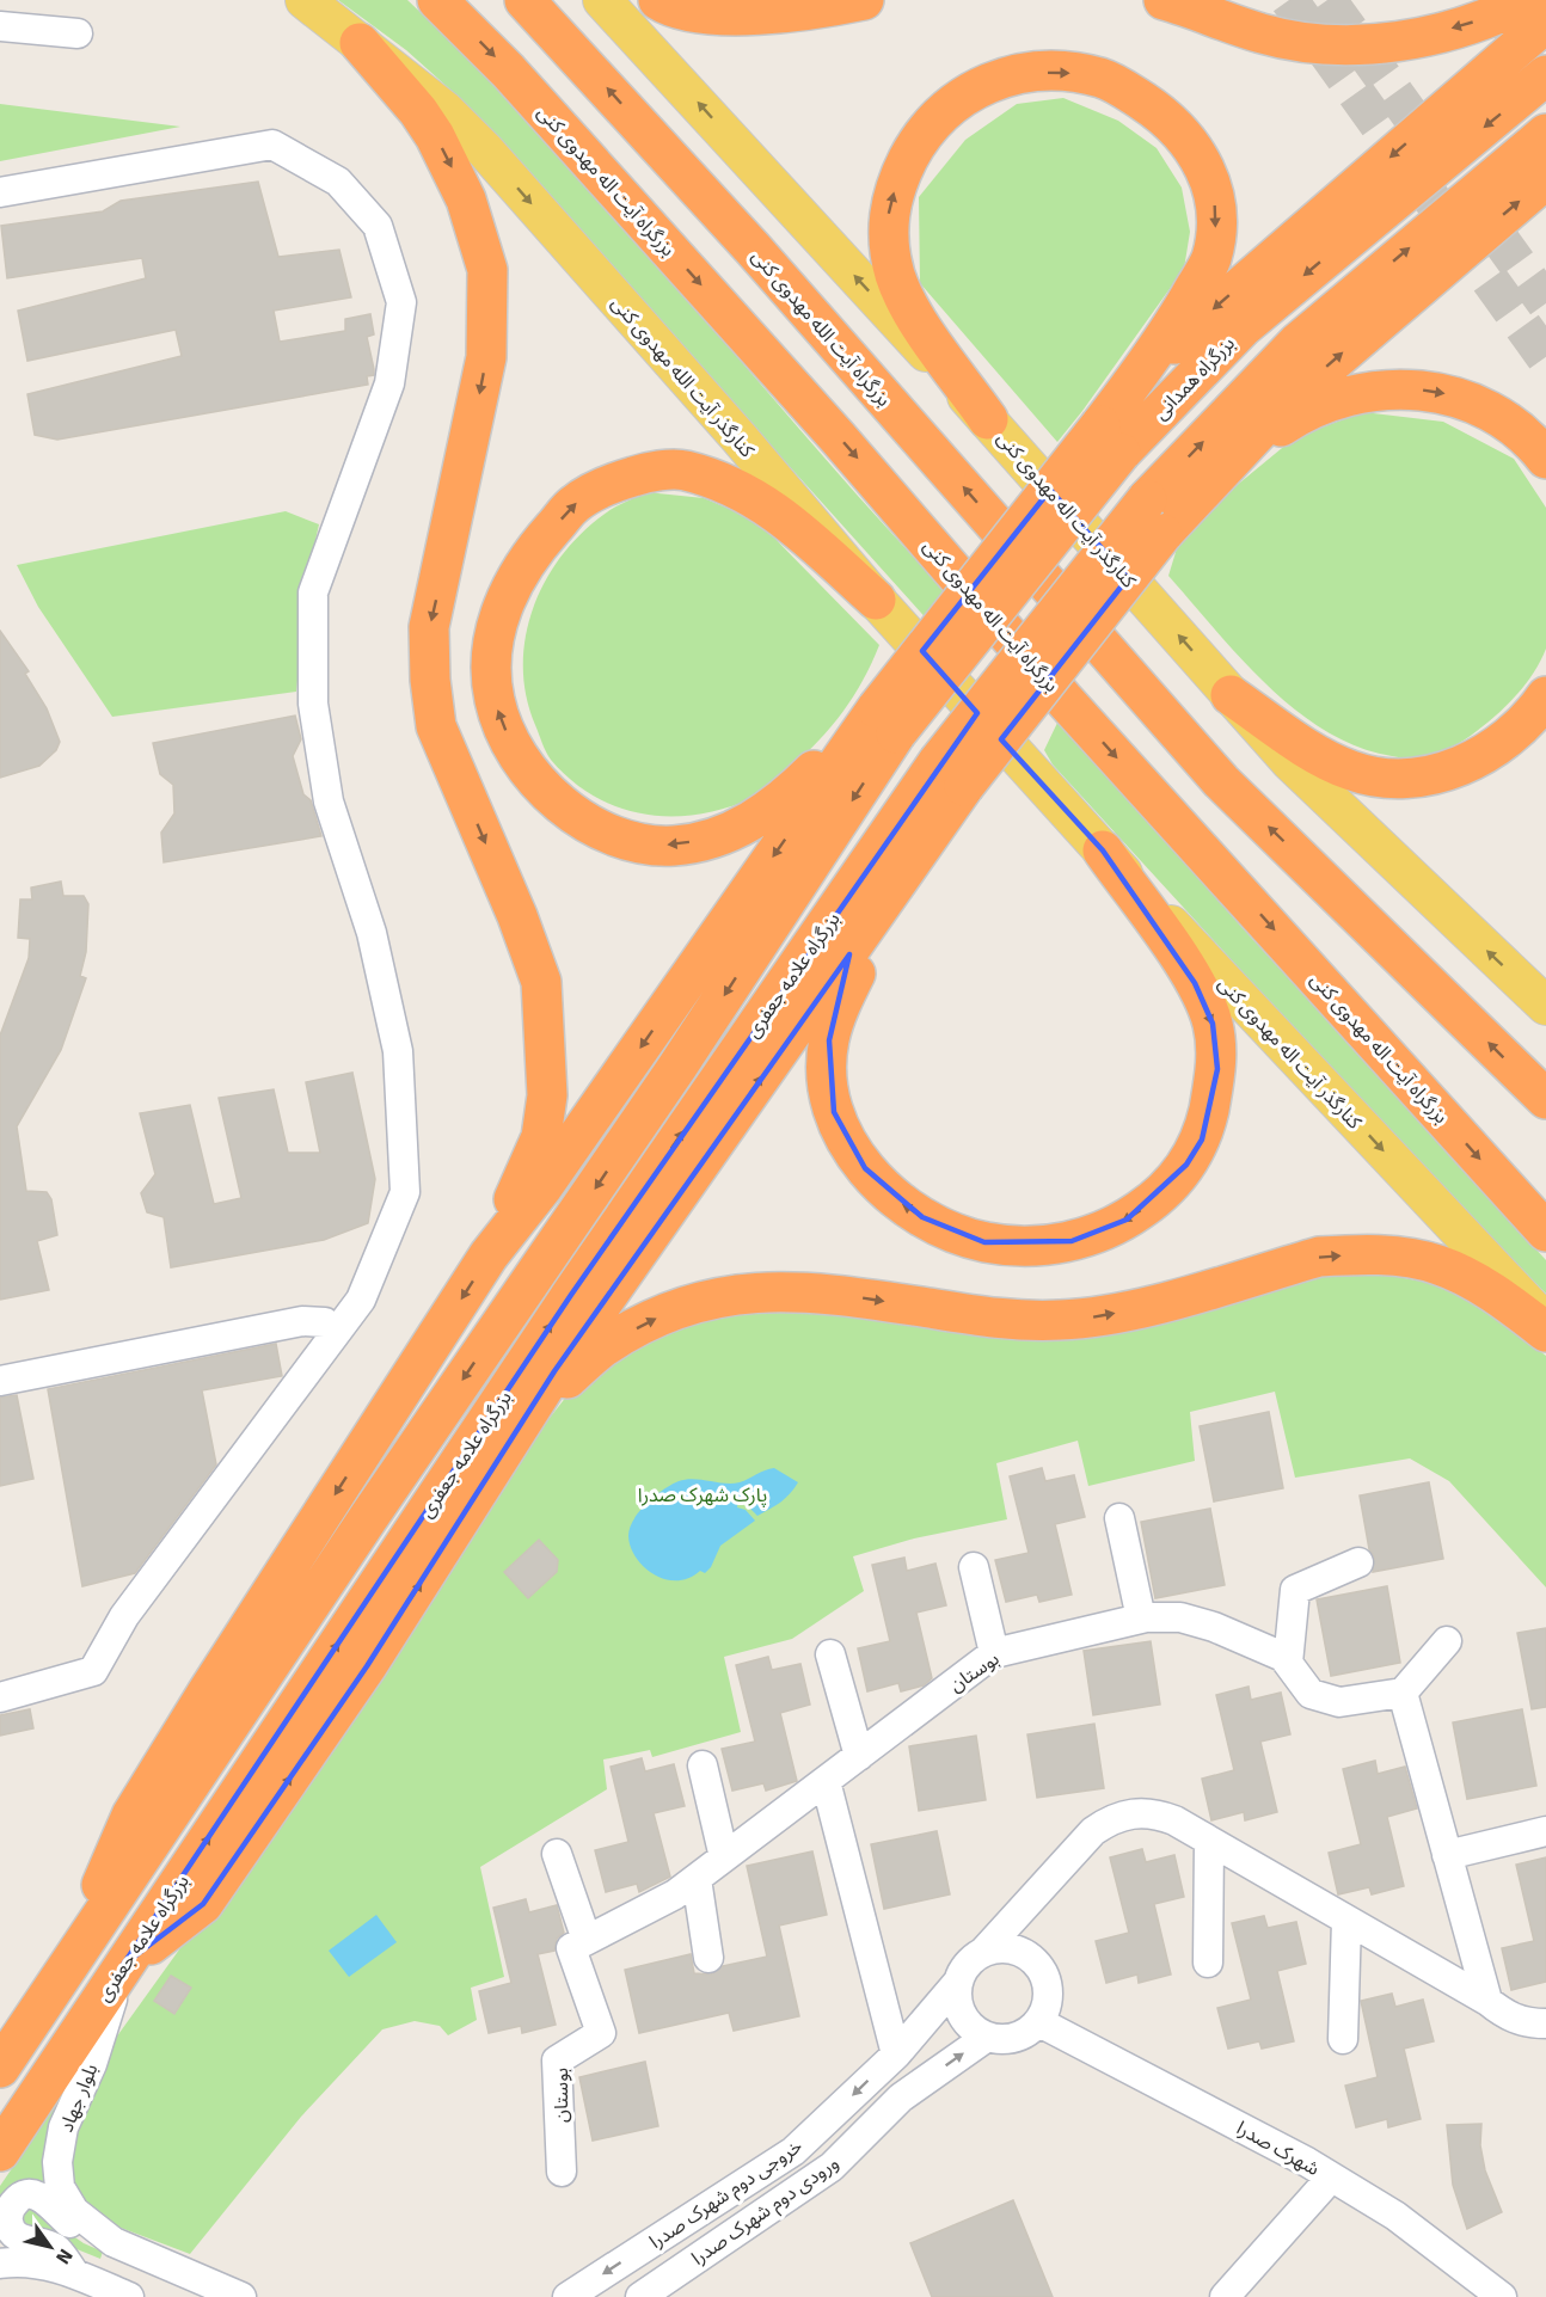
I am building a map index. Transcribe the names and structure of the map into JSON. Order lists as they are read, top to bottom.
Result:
{
  "streets": {
    "highway": [
      "بزرگراه آیت اله مهدوی کنی",
      "بزرگراه آیت الله مهدوی کنی",
      "بزرگراه همدانی",
      "بزرگراه علامه جعفری"
    ],
    "main road": ["کنارگذر آیت الله مهدوی کنی", "کنارگذر آیت اله مهدوی کنی"],
    "street": [
      "بوستان",
      "بلوار جهاد",
      "شهرک صدرا",
      "خروجی دوم شهرک صدرا",
      "ورودی دوم شهرک صدرا"
    ]
  },
  "crossings": [
    ["کنارگذر آیت الله مهدوی کنی", "کنارگذر آیت اله مهدوی کنی"],
    ["بزرگراه علامه جعفری", "بلوار جهاد"],
    ["شهرک صدرا", "خروجی دوم شهرک صدرا"],
    ["شهرک صدرا", "ورودی دوم شهرک صدرا"],
    ["خروجی دوم شهرک صدرا", "ورودی دوم شهرک صدرا"]
  ],
  "one_way": [
    "بزرگراه آیت اله مهدوی کنی",
    "بزرگراه آیت الله مهدوی کنی",
    "کنارگذر آیت الله مهدوی کنی",
    "خروجی دوم شهرک صدرا",
    "ورودی دوم شهرک صدرا"
  ],
  "parks": ["پارک شهرک صدرا"],
  "north": "bottom right"
}
